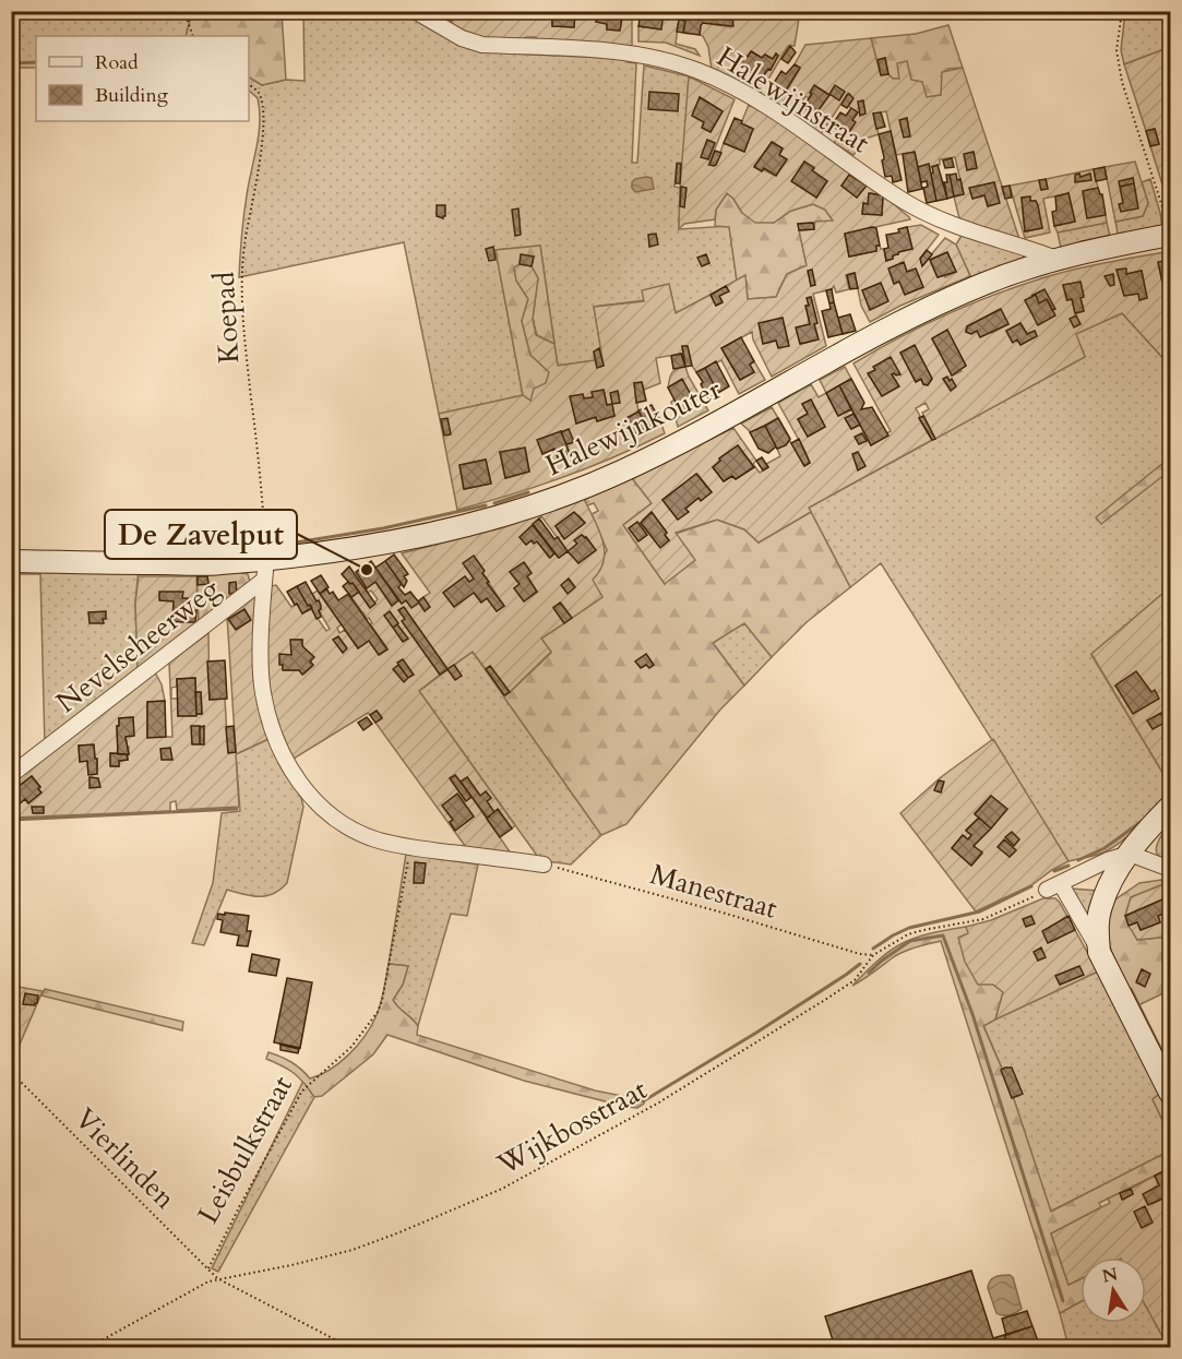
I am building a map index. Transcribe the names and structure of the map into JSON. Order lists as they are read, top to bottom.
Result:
{
  "streets": {
    "street": ["Halewijnstraat", "Halewijnkouter", "Nevelseheerweg"],
    "path": [
      "Koepad",
      "Manestraat",
      "Wijkbosstraat",
      "Leisbulkstraat",
      "Vierlinden"
    ]
  },
  "crossings": [
    ["Halewijnstraat", "Halewijnkouter"],
    ["Koepad", "Halewijnkouter"],
    ["Manestraat", "Wijkbosstraat"],
    ["Wijkbosstraat", "Vierlinden"],
    ["Leisbulkstraat", "Vierlinden"]
  ],
  "places": ["De Zavelput"],
  "legend": ["Road", "Building"],
  "north": "top"
}
